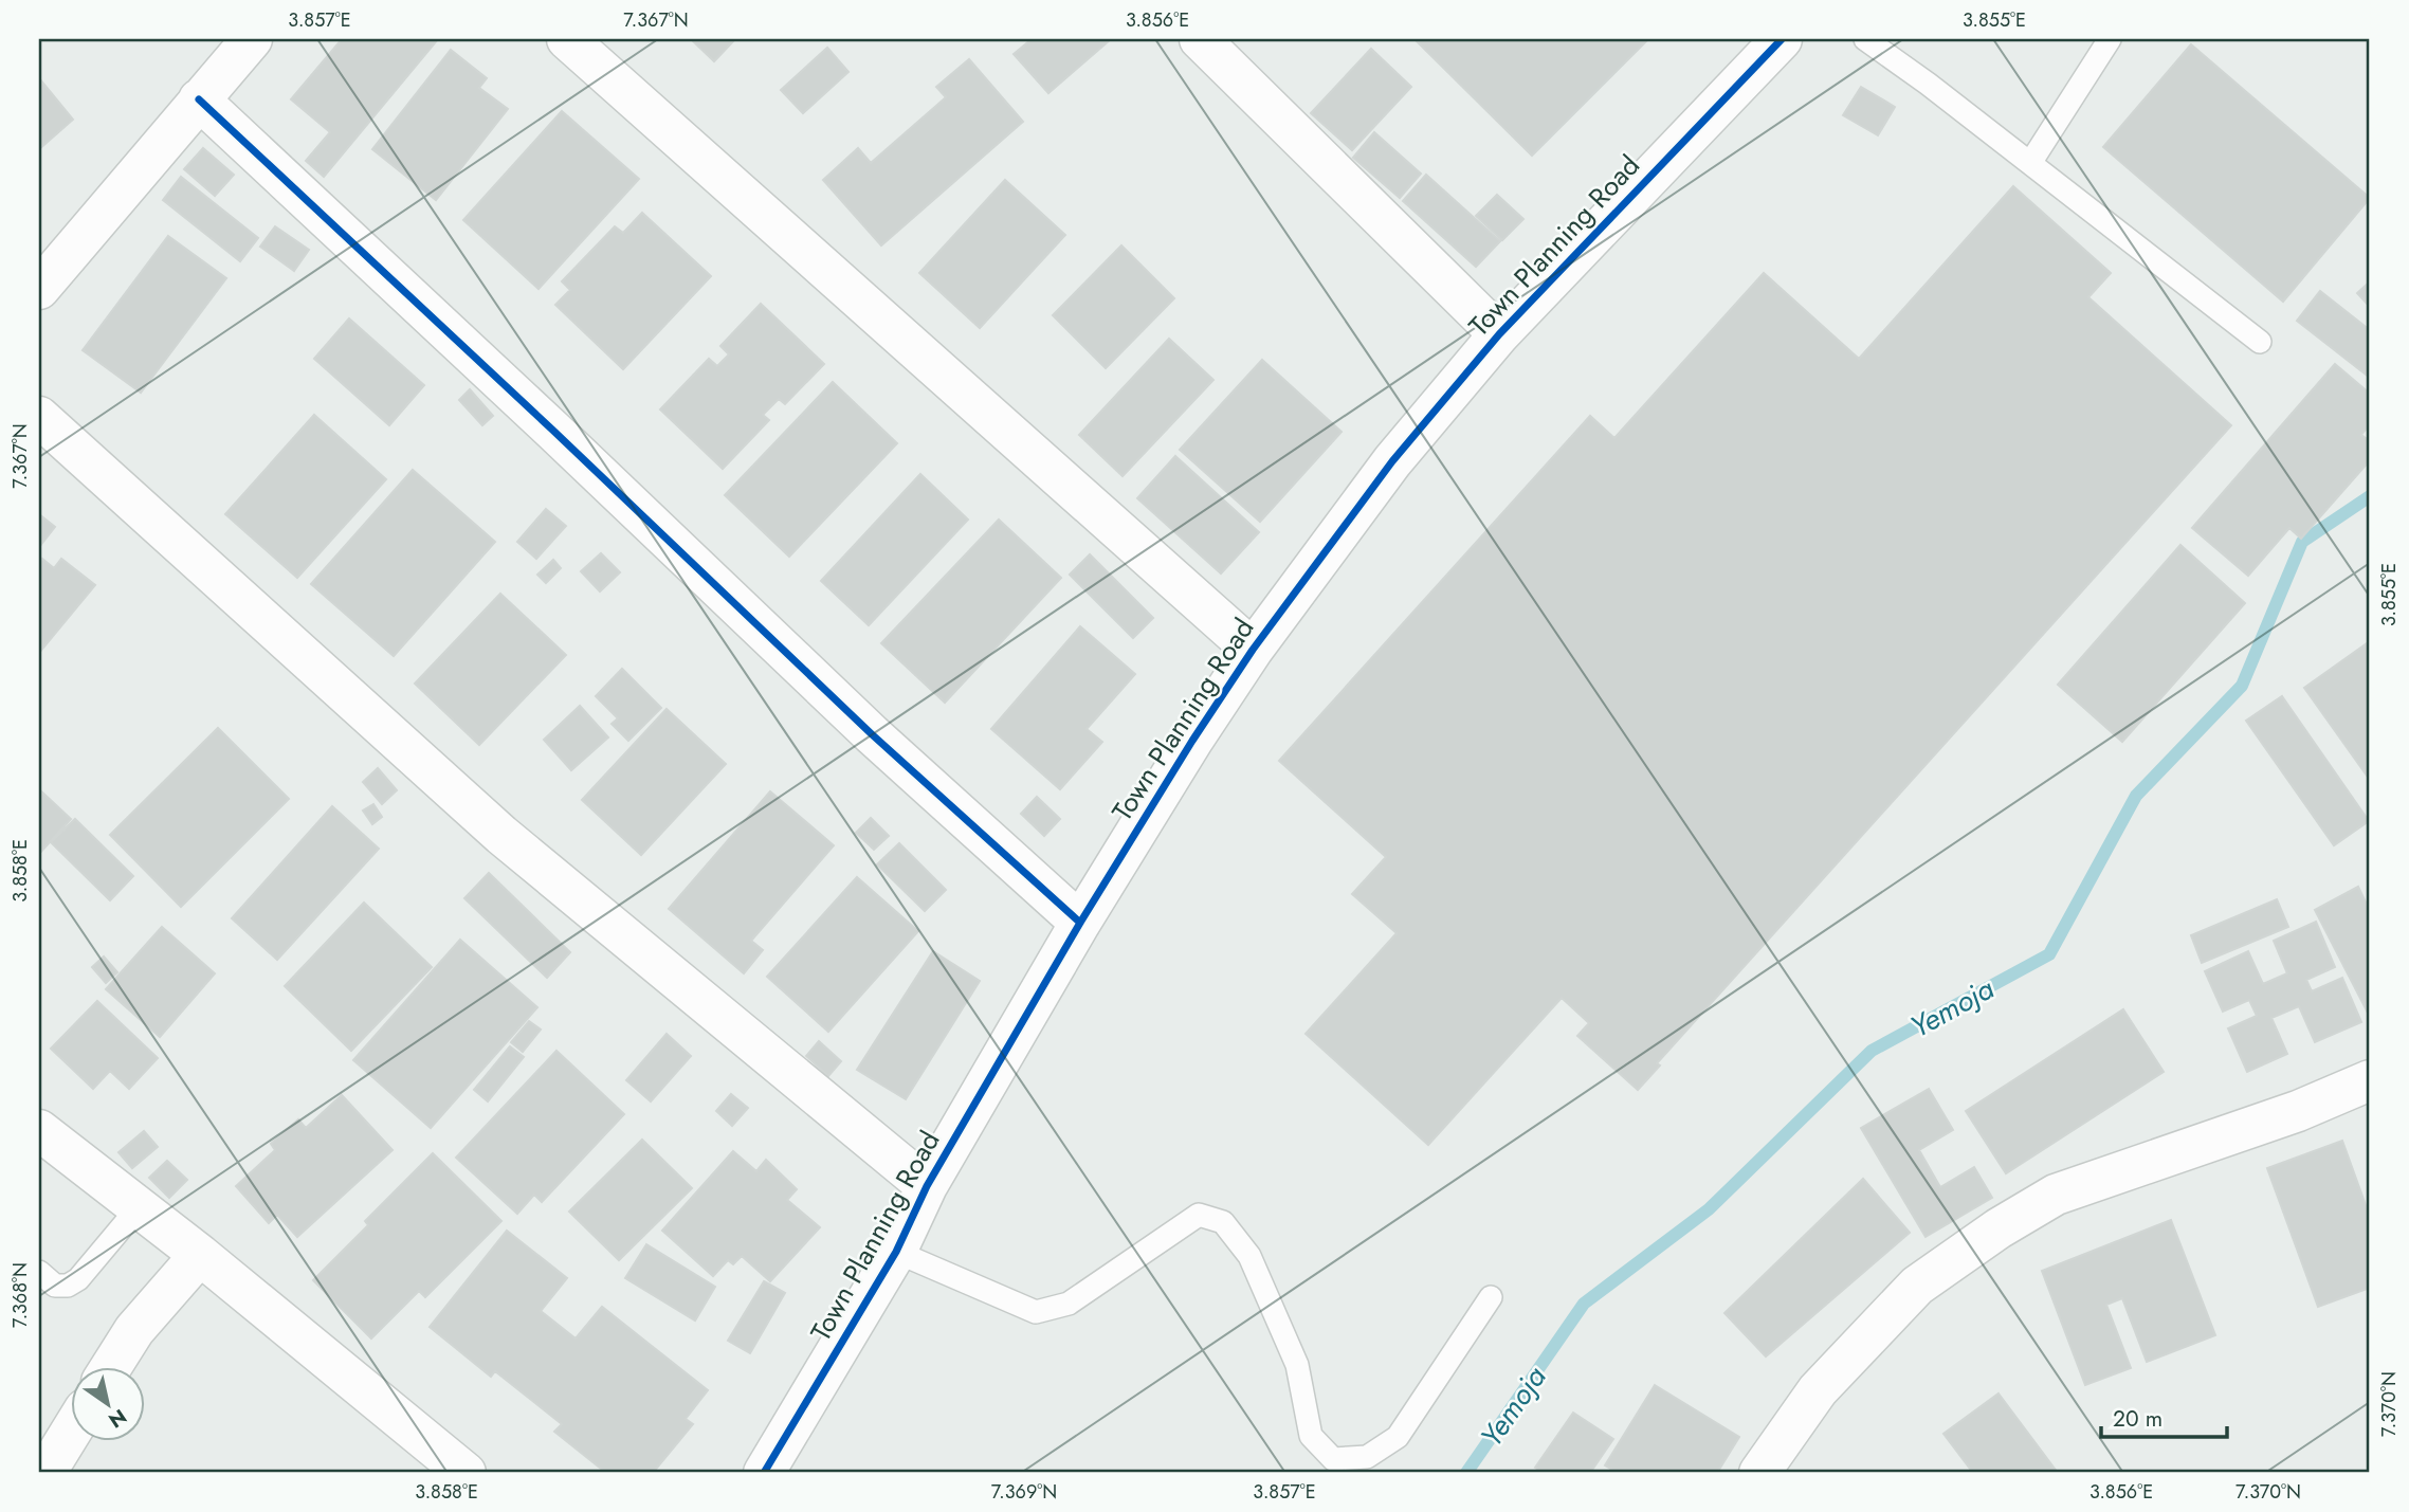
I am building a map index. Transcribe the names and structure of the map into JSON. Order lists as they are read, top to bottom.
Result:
{
  "streets": {
    "street": ["Town Planning Road"]
  },
  "water": ["Yemoja"],
  "scale_bar": "20 m",
  "north": "bottom right",
  "coordinates": [
    "3.857°E",
    "7.367°N",
    "3.856°E",
    "3.855°E",
    "3.858°E",
    "7.368°N",
    "7.370°N",
    "7.369°N"
  ]
}
